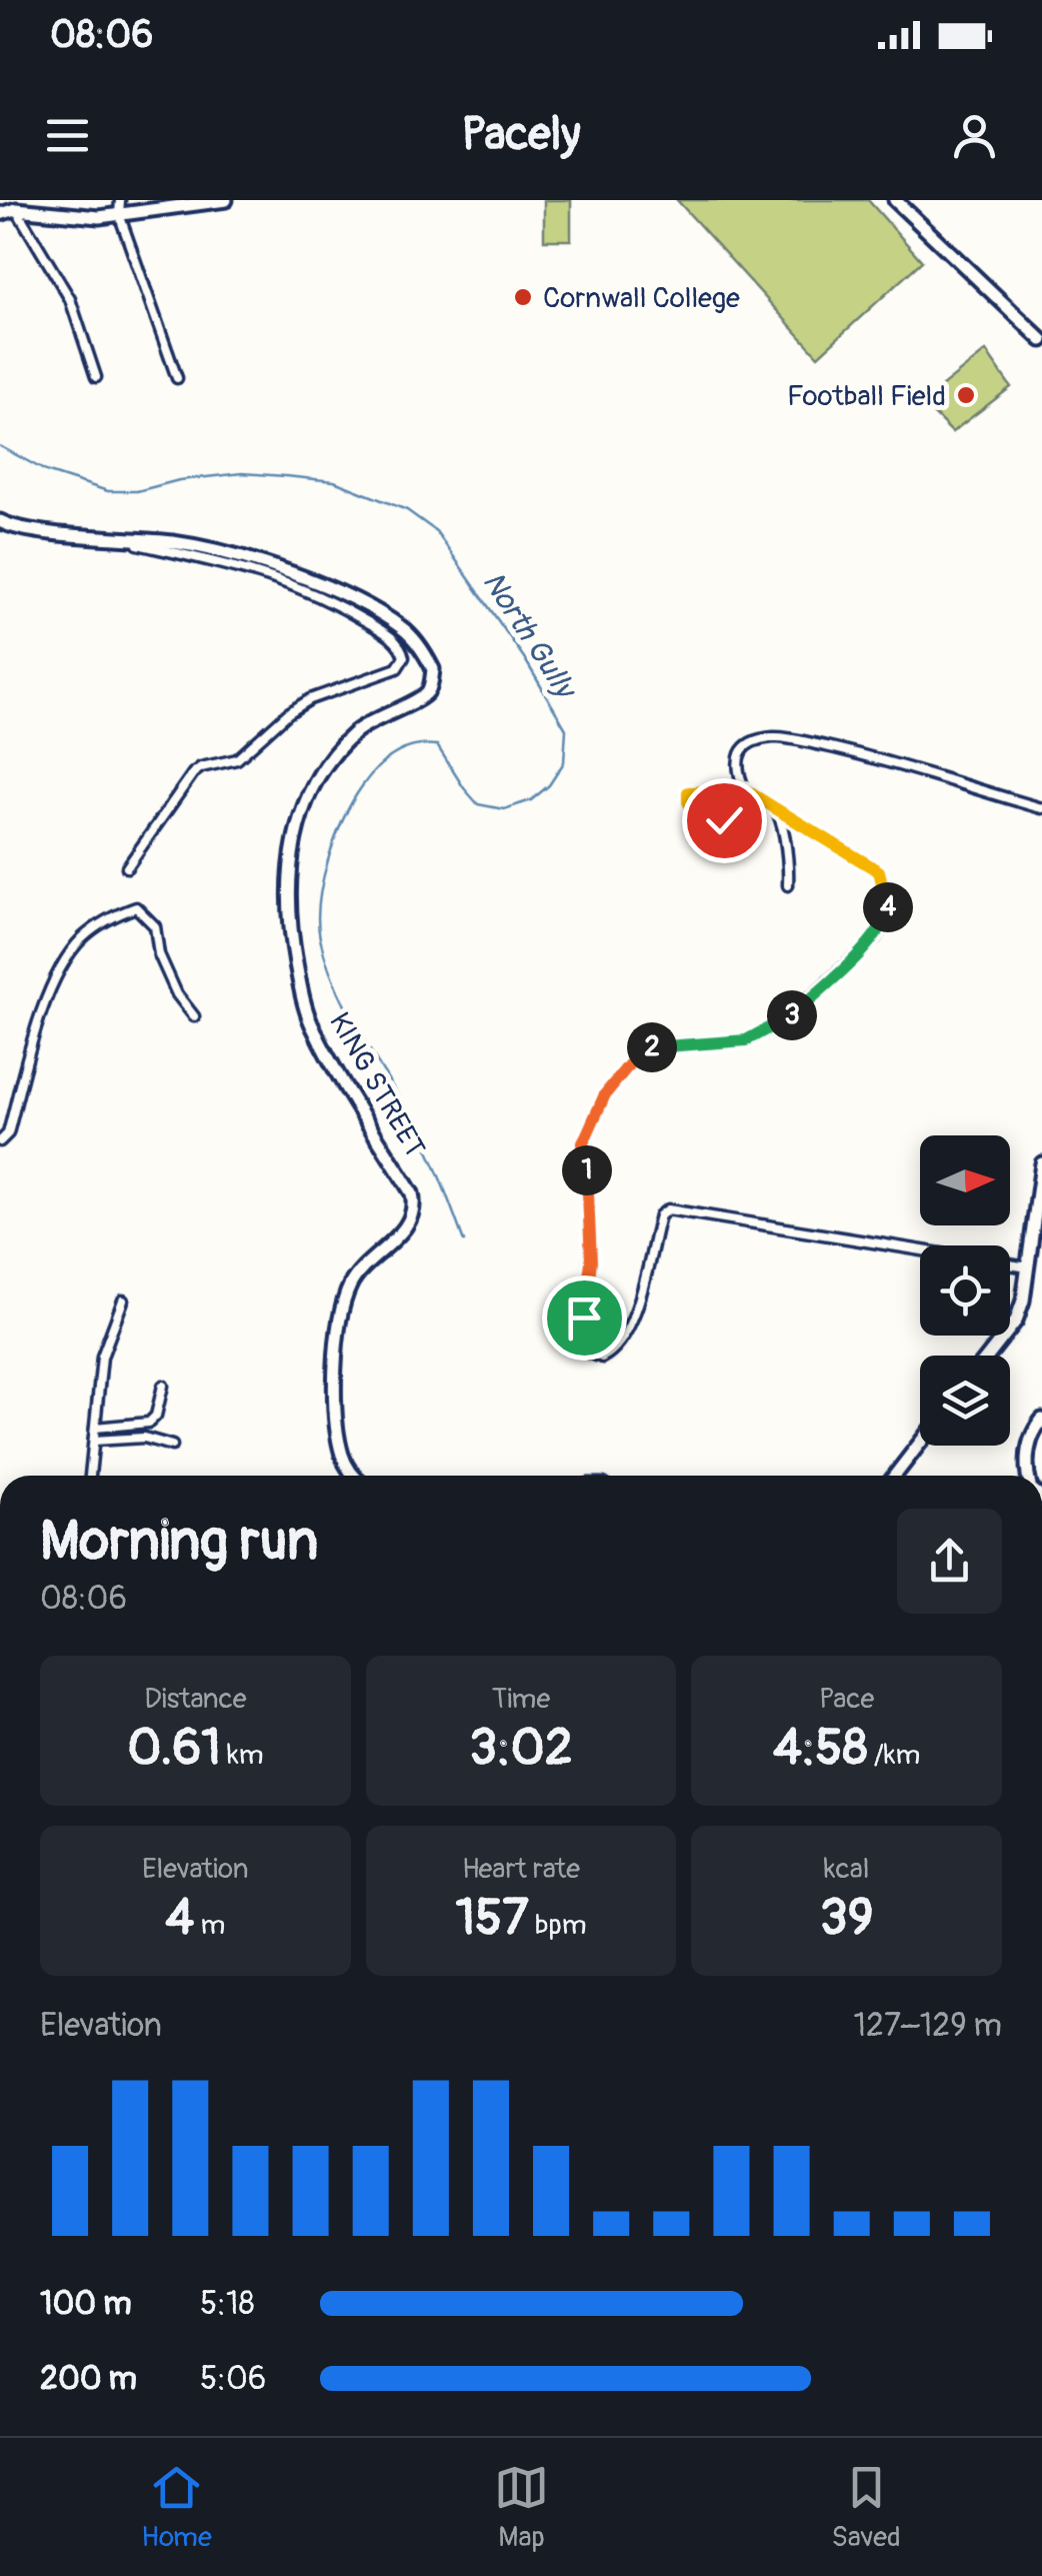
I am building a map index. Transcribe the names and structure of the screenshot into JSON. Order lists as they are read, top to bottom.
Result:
{
  "streets": {
    "street": ["KING STREET"]
  },
  "water": ["North Gully"],
  "places": ["Cornwall College", "Football Field"],
  "north": "right",
  "page": {
    "status": "08:06",
    "header": "Pacely",
    "pins": [
      "4",
      "3",
      "2",
      "1"
    ],
    "heading": ["Morning run", "08:06"],
    "stats": [
      ["Distance", "0.61 km"],
      ["Time", "3:02"],
      ["Pace", "4:58 /km"],
      ["Elevation", "4 m"],
      ["Heart rate", "157 bpm"],
      ["kcal", "39"]
    ],
    "chart": ["Elevation", "127–129 m"],
    "list": [
      {
        "name": "100 m",
        "note": "5:18"
      },
      {
        "name": "200 m",
        "note": "5:06"
      }
    ],
    "tabs": ["Home", "Map", "Saved"]
  }
}
